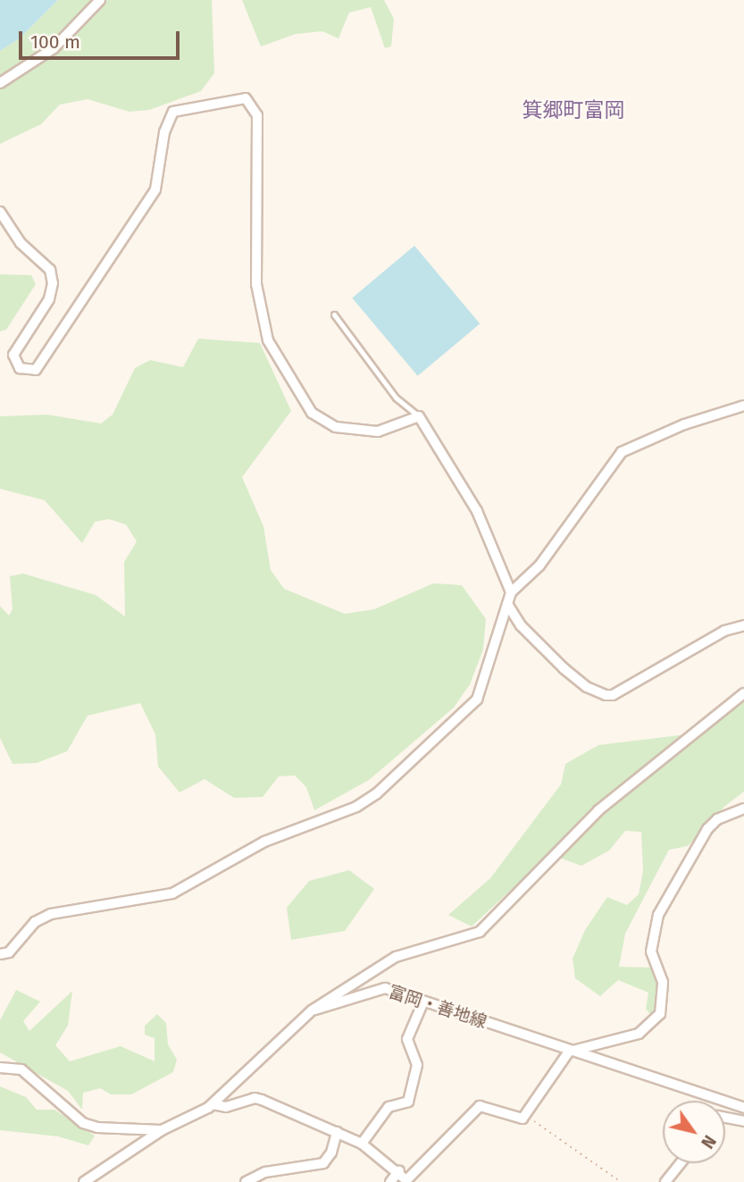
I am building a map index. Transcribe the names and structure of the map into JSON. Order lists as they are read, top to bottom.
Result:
{
  "streets": {
    "street": ["富岡・善地線"]
  },
  "districts": ["箕郷町富岡"],
  "scale_bar": "100 m",
  "north": "bottom right"
}
